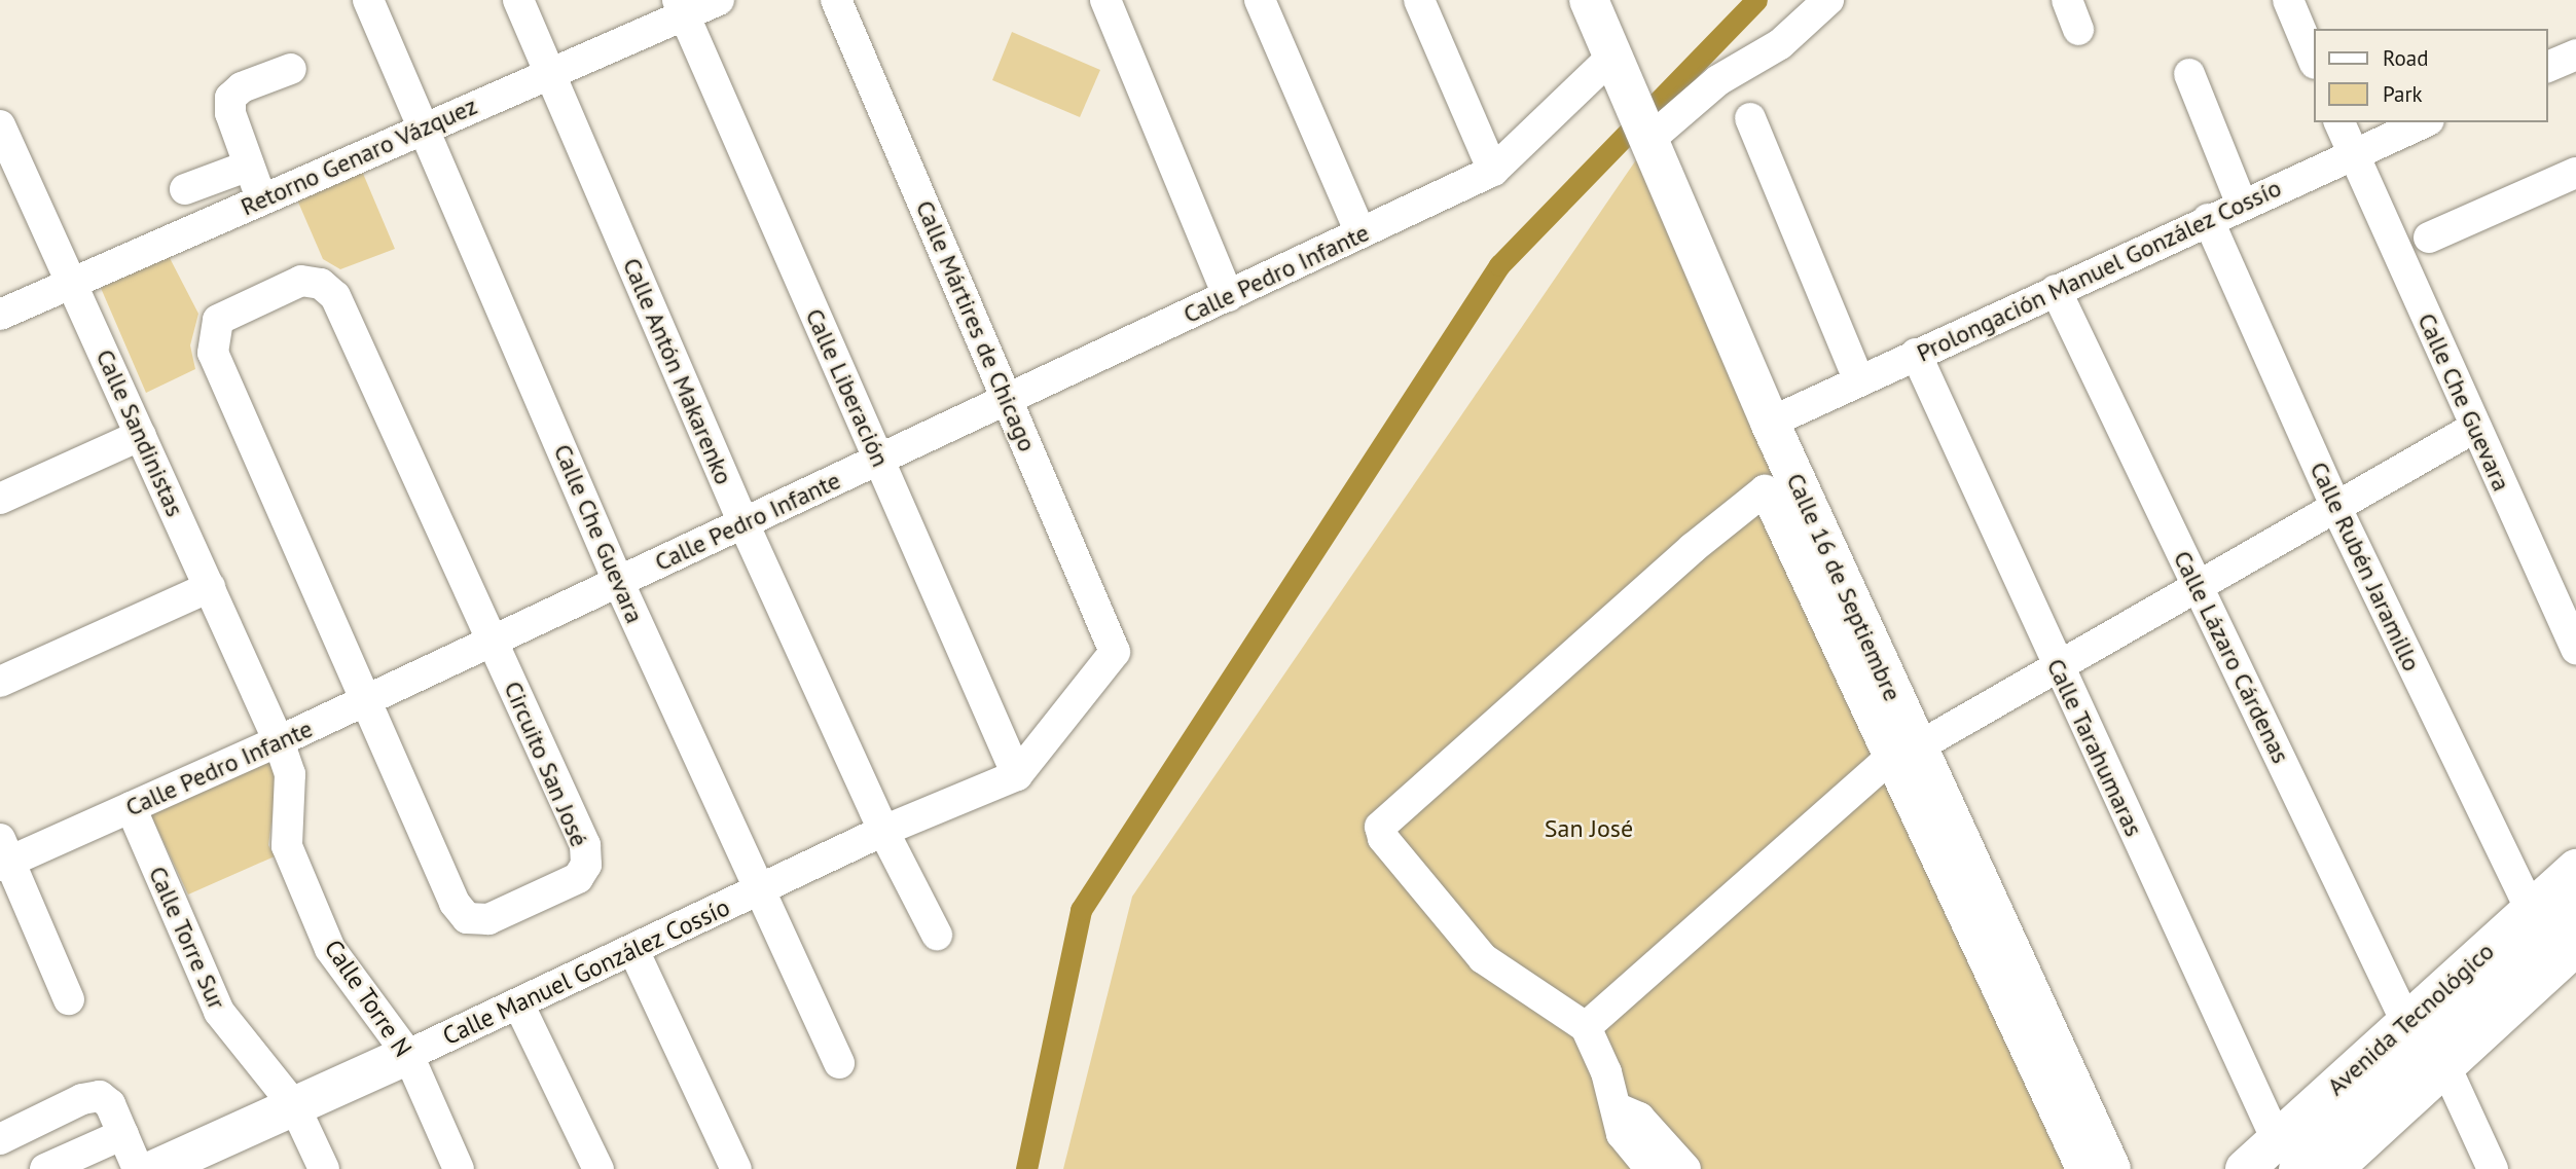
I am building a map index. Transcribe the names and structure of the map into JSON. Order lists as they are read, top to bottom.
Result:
{
  "streets": {
    "main road": ["Calle 16 de Septiembre", "Calle Manuel González Cossío", "Avenida Tecnológico"],
    "street": [
      "Retorno Genaro Vázquez",
      "Prolongación Manuel González Cossío",
      "Calle Pedro Infante",
      "Calle Mártires de Chicago",
      "Calle Antón Makarenko",
      "Calle Liberación",
      "Calle Che Guevara",
      "Calle Sandinistas",
      "Calle Rubén Jaramillo",
      "Calle Lázaro Cárdenas",
      "Calle Tarahumaras",
      "Circuito San José",
      "Calle Torre Sur",
      "Calle Torre N"
    ]
  },
  "crossings": [
    ["Retorno Genaro Vázquez", "Calle Antón Makarenko"],
    ["Retorno Genaro Vázquez", "Calle Liberación"],
    ["Retorno Genaro Vázquez", "Calle Che Guevara"],
    ["Retorno Genaro Vázquez", "Calle Sandinistas"],
    ["Prolongación Manuel González Cossío", "Calle Che Guevara"],
    ["Prolongación Manuel González Cossío", "Calle Rubén Jaramillo"],
    ["Prolongación Manuel González Cossío", "Calle 16 de Septiembre"],
    ["Prolongación Manuel González Cossío", "Calle Lázaro Cárdenas"],
    ["Prolongación Manuel González Cossío", "Calle Tarahumaras"],
    ["Calle Pedro Infante", "Calle Mártires de Chicago"],
    ["Calle Pedro Infante", "Calle Antón Makarenko"],
    ["Calle Pedro Infante", "Calle Liberación"],
    ["Calle Pedro Infante", "Calle Che Guevara"],
    ["Calle Pedro Infante", "Calle Sandinistas"],
    ["Calle Pedro Infante", "Calle 16 de Septiembre"],
    ["Calle Pedro Infante", "Circuito San José"],
    ["Calle Pedro Infante", "Calle Torre Sur"],
    ["Calle Pedro Infante", "Calle Torre N"],
    ["Calle Mártires de Chicago", "Calle Liberación"],
    ["Calle Mártires de Chicago", "Calle Manuel González Cossío"],
    ["Calle Antón Makarenko", "Calle Manuel González Cossío"],
    ["Calle Liberación", "Calle Manuel González Cossío"],
    ["Calle Che Guevara", "Calle Manuel González Cossío"],
    ["Calle Sandinistas", "Calle Torre N"],
    ["Calle Rubén Jaramillo", "Avenida Tecnológico"],
    ["Calle Lázaro Cárdenas", "Avenida Tecnológico"],
    ["Calle Tarahumaras", "Avenida Tecnológico"],
    ["Calle Torre Sur", "Calle Manuel González Cossío"],
    ["Calle Manuel González Cossío", "Calle Torre N"]
  ],
  "parks": ["San José"],
  "legend": ["Road", "Park"]
}
